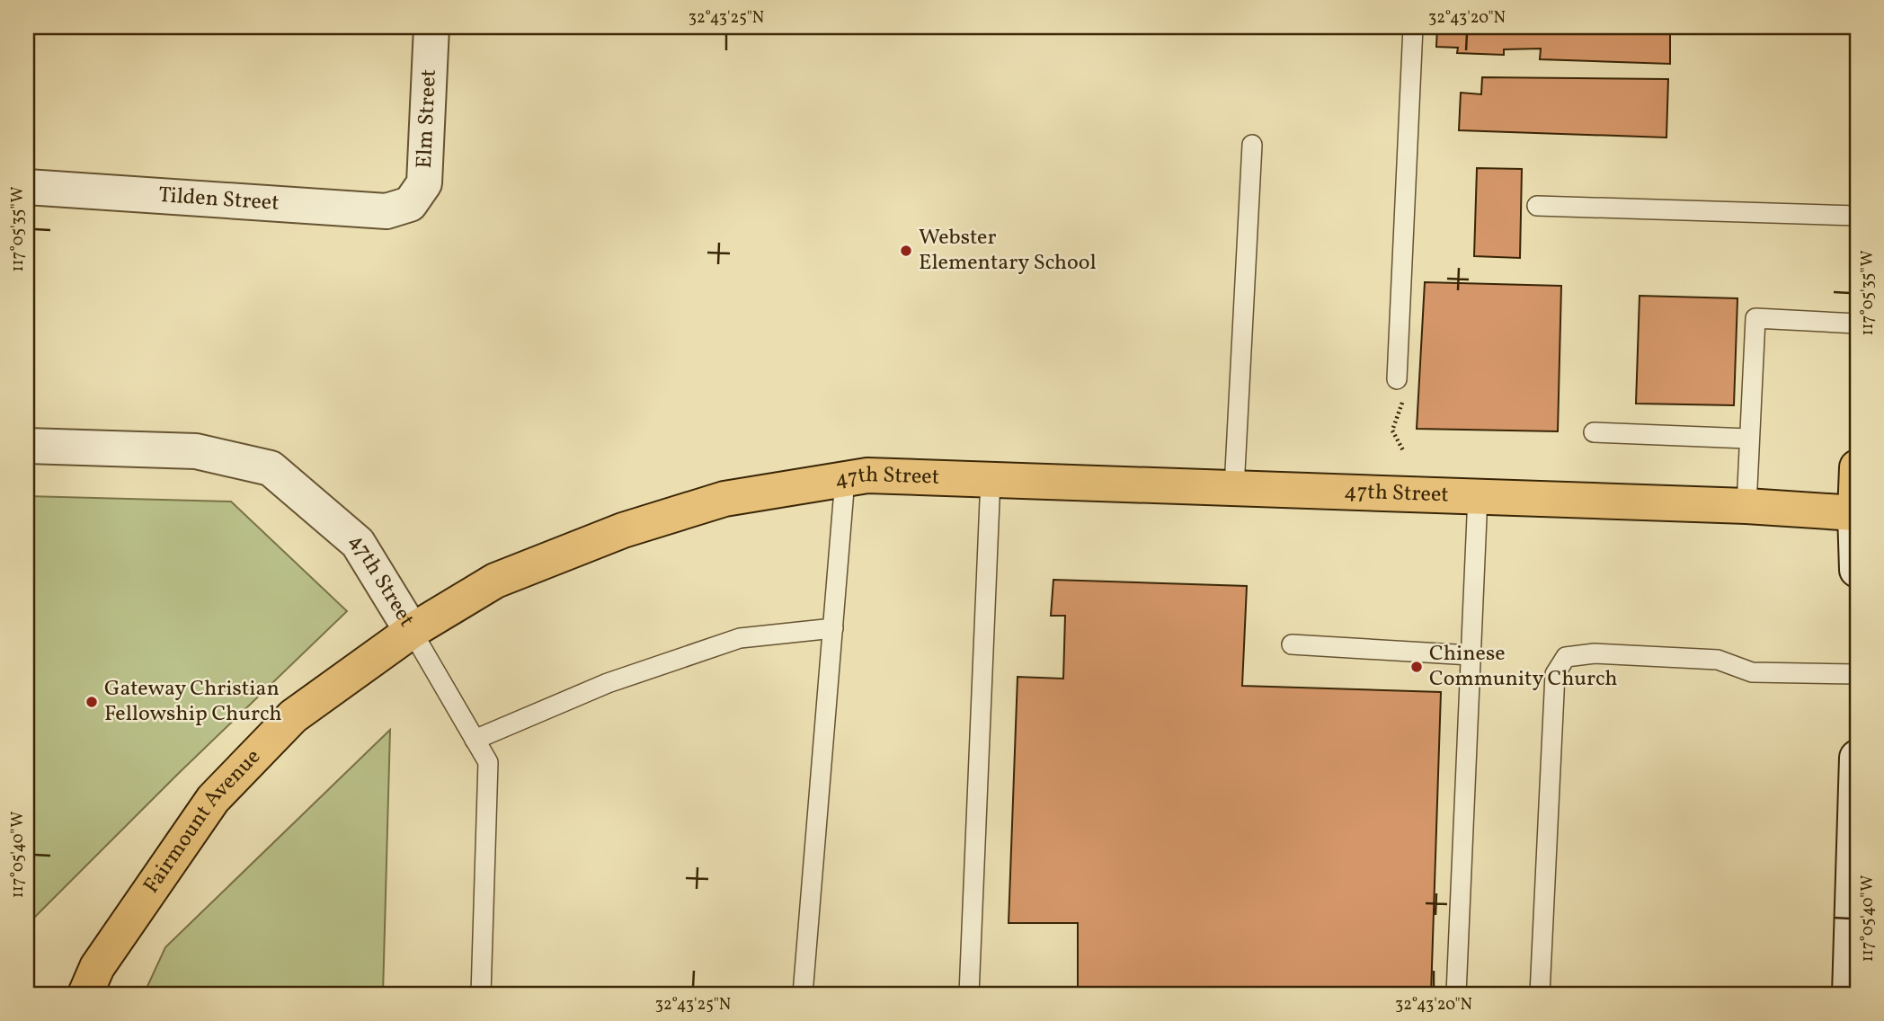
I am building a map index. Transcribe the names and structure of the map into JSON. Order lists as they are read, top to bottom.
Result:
{
  "streets": {
    "main road": ["47th Street", "Fairmount Avenue"],
    "street": ["Elm Street", "Tilden Street"]
  },
  "crossings": [
    ["Elm Street", "Tilden Street"],
    ["47th Street", "Fairmount Avenue"]
  ],
  "places": ["Webster Elementary School", "Chinese Community Church", "Gateway Christian Fellowship Church"],
  "coordinates": [
    "32°43'25\"N",
    "32°43'20\"N",
    "117°05'35\"W",
    "117°05'40\"W"
  ]
}
